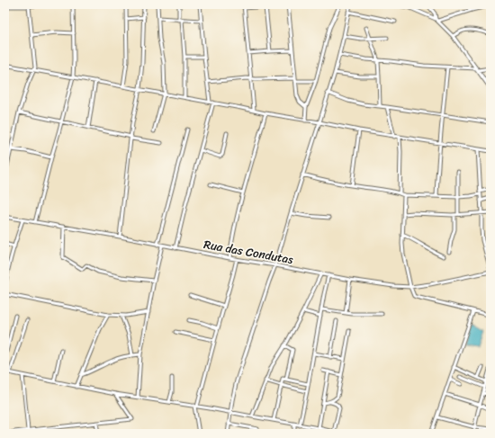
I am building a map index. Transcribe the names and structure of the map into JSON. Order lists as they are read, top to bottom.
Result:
{
  "streets": {
    "street": ["Rua das Condutas"]
  }
}
